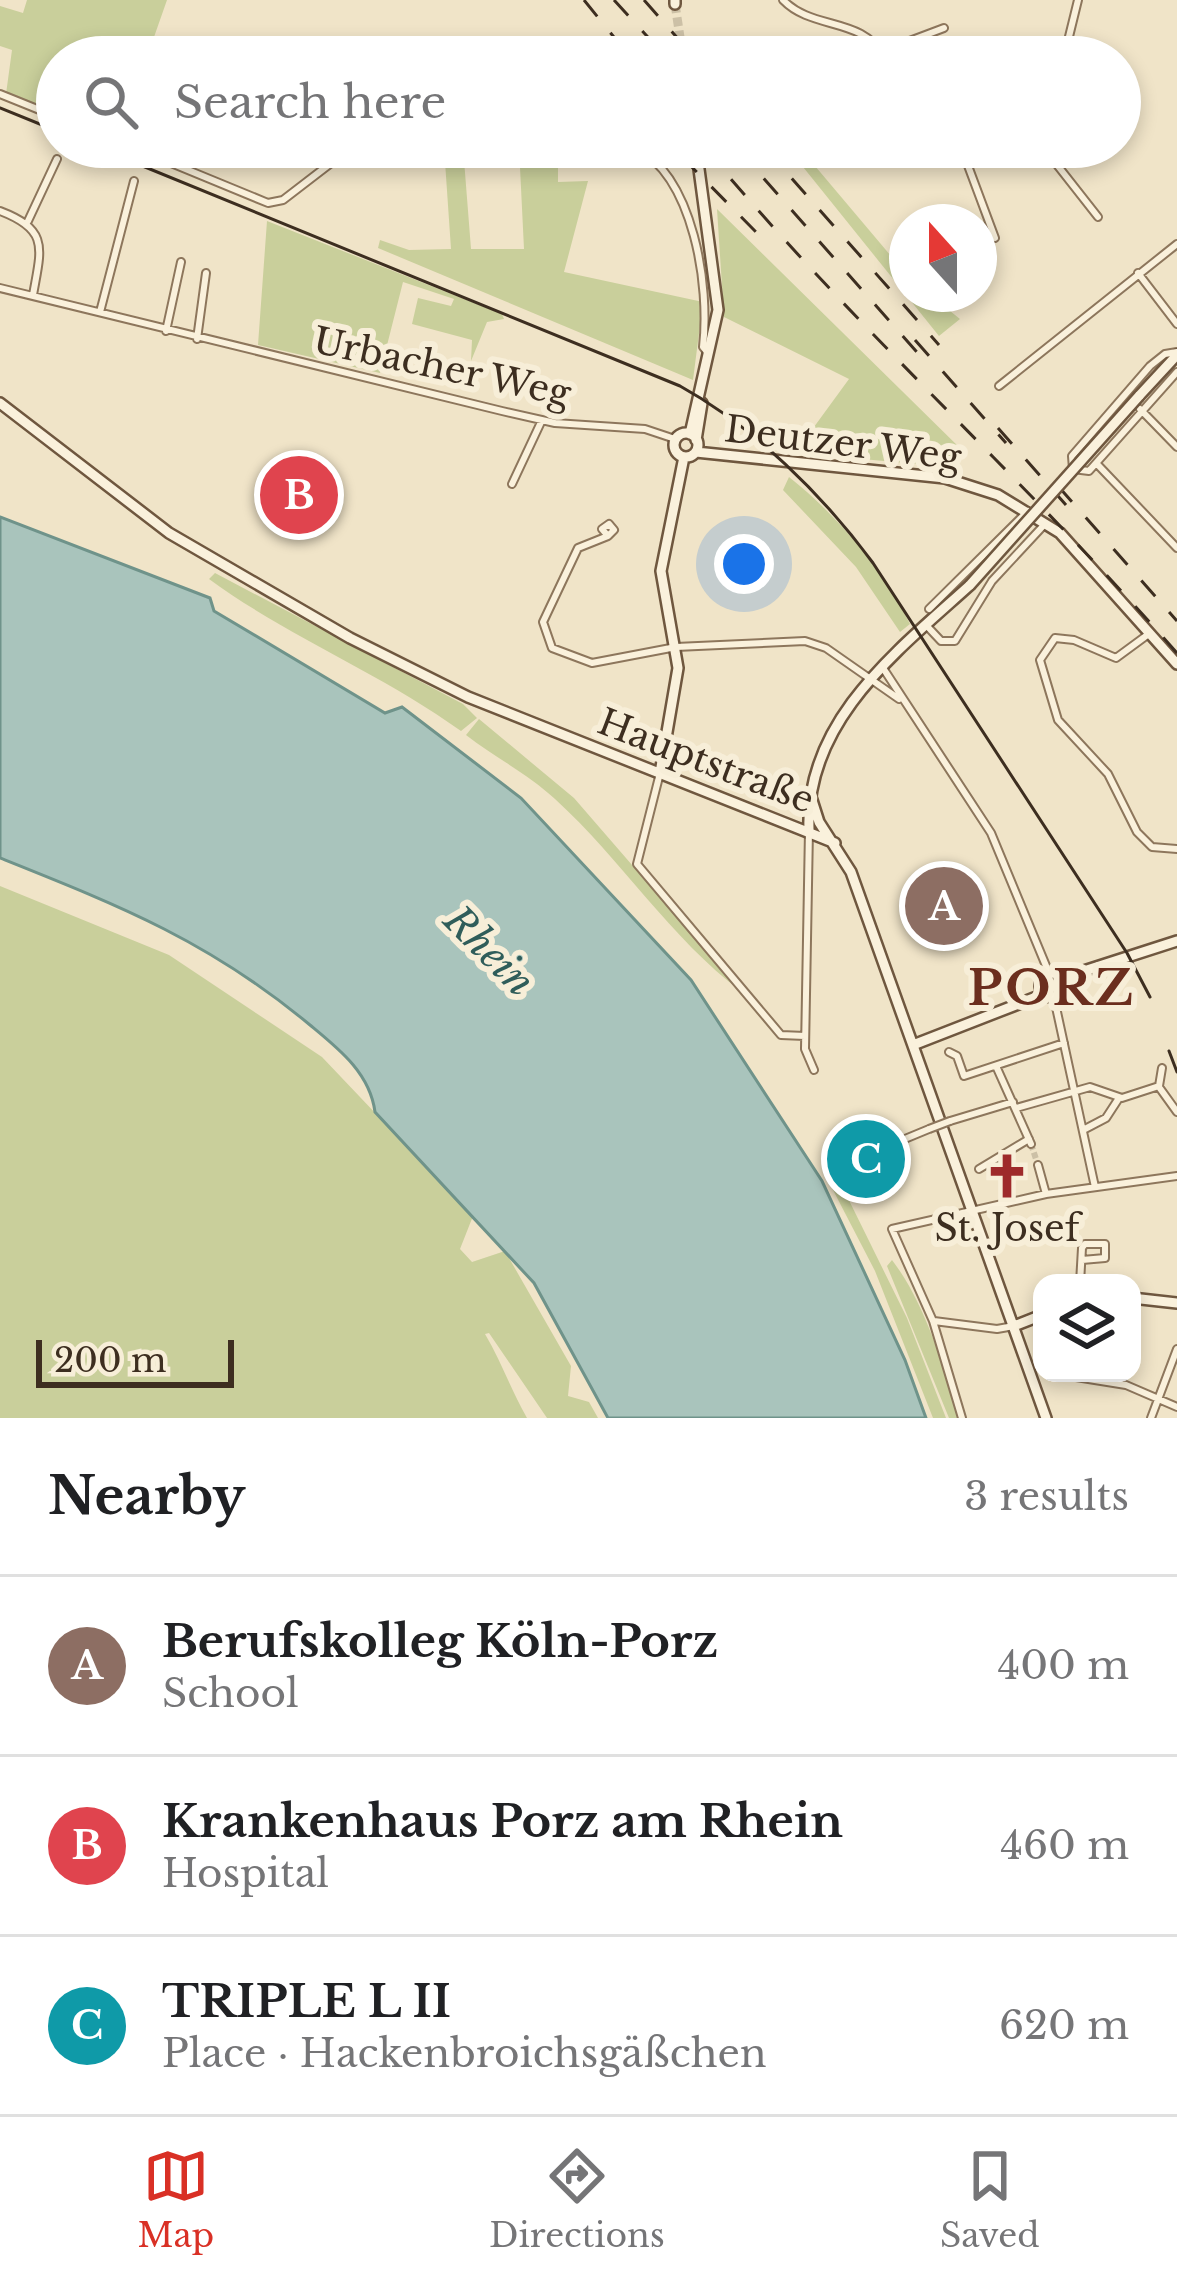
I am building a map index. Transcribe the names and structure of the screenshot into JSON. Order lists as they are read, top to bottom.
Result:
{
  "streets": {
    "main road": ["Deutzer Weg", "Hauptstraße"],
    "street": ["Urbacher Weg"]
  },
  "districts": ["PORZ"],
  "water": ["Rhein"],
  "places": {
    "church": ["St. Josef"]
  },
  "scale_bar": "200 m",
  "north": "top",
  "page": {
    "search": "Search here",
    "pins": ["B", "A", "C"],
    "scale": "200 m",
    "heading": ["Nearby", "3 results"],
    "list": [
      {
        "mark": "A",
        "name": "Berufskolleg Köln-Porz",
        "note": "School",
        "value": "400 m"
      },
      {
        "mark": "B",
        "name": "Krankenhaus Porz am Rhein",
        "note": "Hospital",
        "value": "460 m"
      },
      {
        "mark": "C",
        "name": "TRIPLE L II",
        "note": "Place · Hackenbroichsgäßchen",
        "value": "620 m"
      }
    ],
    "nav": ["Map", "Directions", "Saved"]
  }
}
